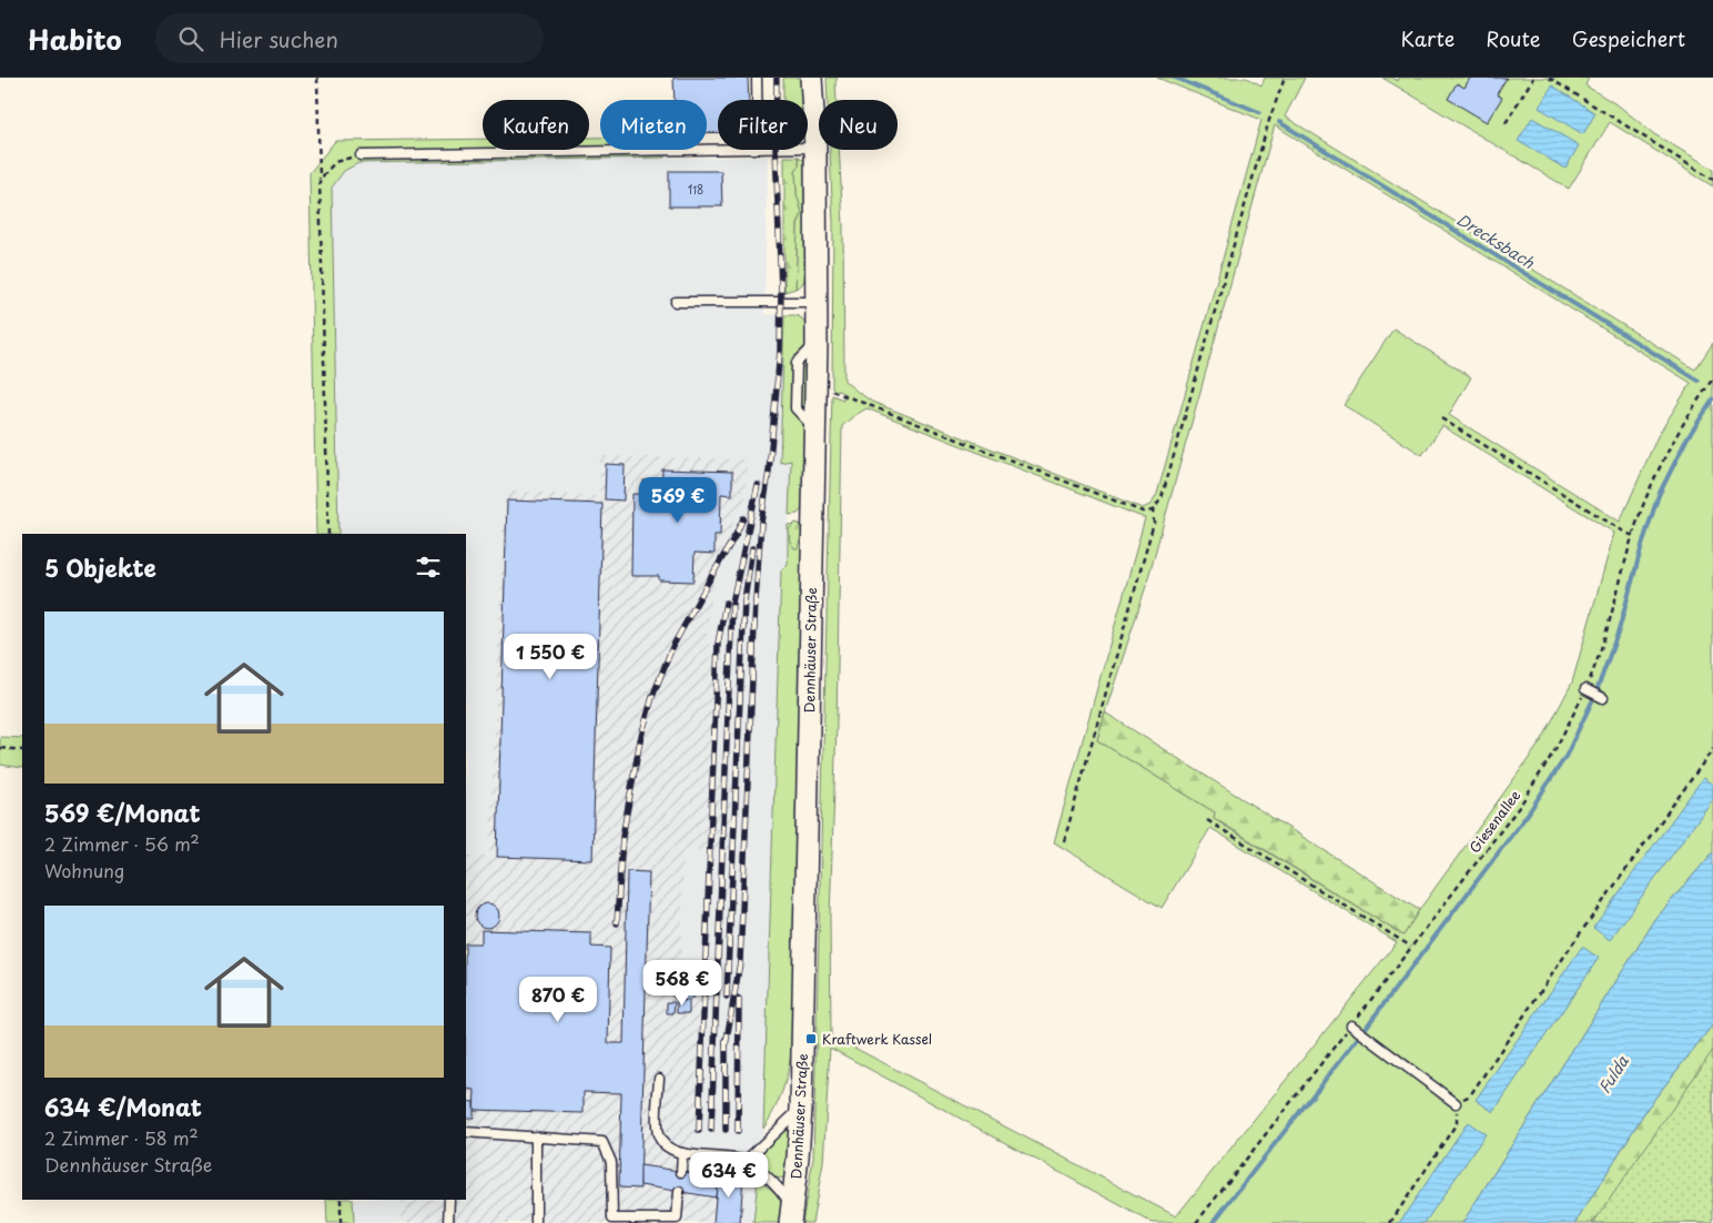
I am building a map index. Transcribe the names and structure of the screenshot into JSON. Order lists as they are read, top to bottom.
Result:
{
  "streets": {
    "street": ["Dennhäuser Straße"],
    "path": ["Giesenallee"]
  },
  "water": ["Drecksbach", "Fulda"],
  "places": {
    "transit": ["Kraftwerk Kassel"]
  },
  "house_numbers": ["118"],
  "page": {
    "header": "Habito",
    "search": "Hier suchen",
    "nav": ["Karte", "Route", "Gespeichert"],
    "chip": [
      "Kaufen",
      "Mieten",
      "Filter",
      "Neu"
    ],
    "price": [
      "569 €",
      "1 550 €",
      "568 €",
      "870 €",
      "634 €"
    ],
    "heading": "5 Objekte",
    "list": [
      {
        "name": "569 €/Monat",
        "note": "2 Zimmer · 56 m² · Wohnung"
      },
      {
        "name": "634 €/Monat",
        "note": "2 Zimmer · 58 m² · Dennhäuser Straße"
      }
    ]
  }
}
